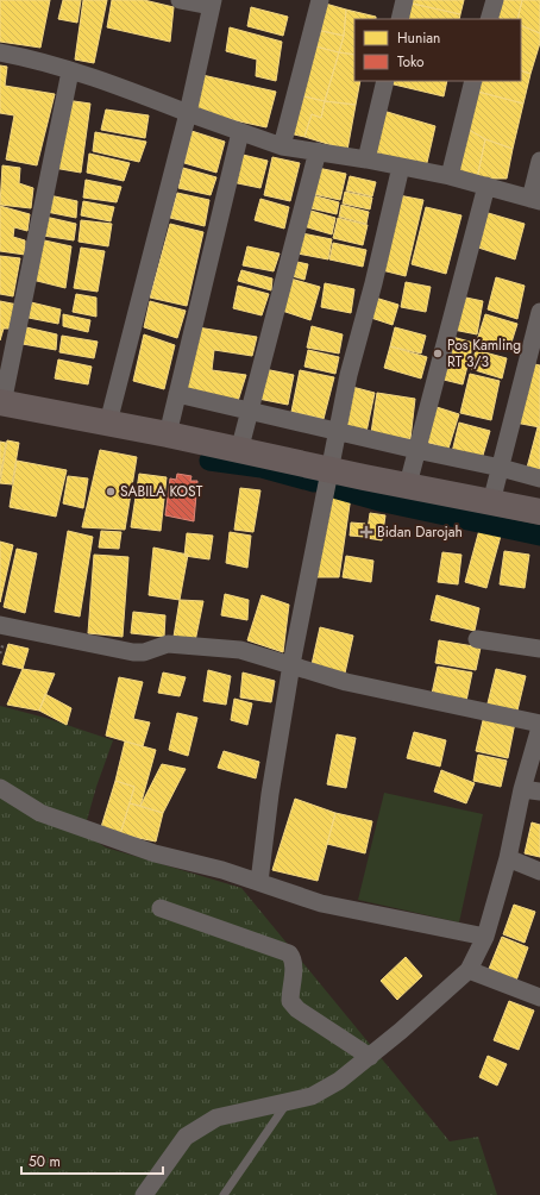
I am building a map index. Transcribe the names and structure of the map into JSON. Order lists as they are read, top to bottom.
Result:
{
  "places": {
    "other": ["Pos Kamling RT 3/3", "SABILA KOST"],
    "health": ["Bidan Darojah"]
  },
  "legend": ["Hunian", "Toko"],
  "scale_bar": "50 m"
}
